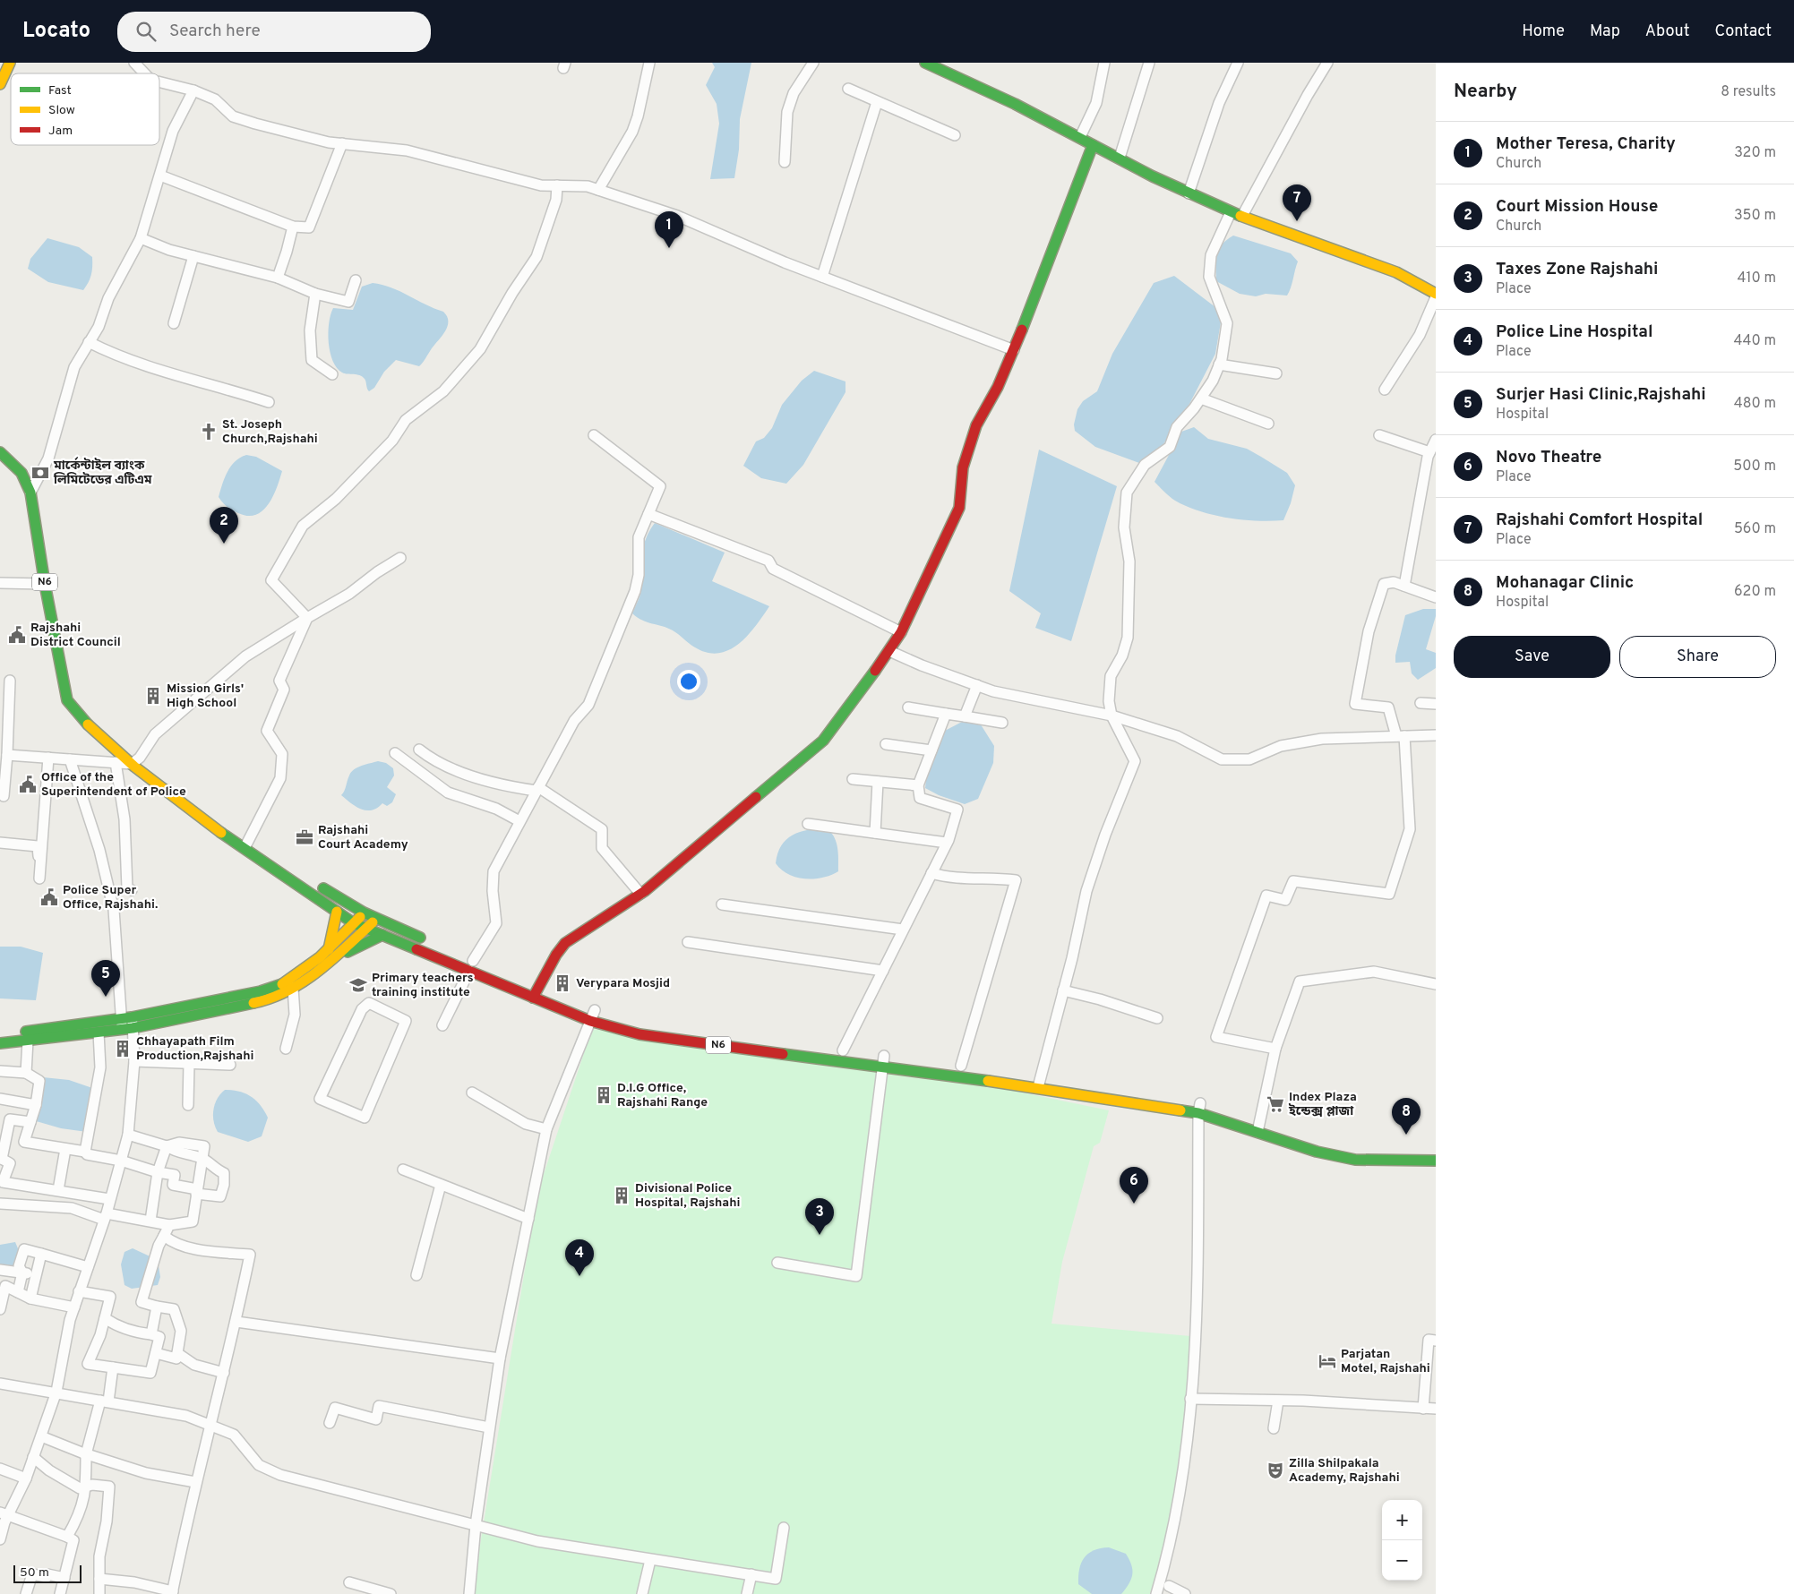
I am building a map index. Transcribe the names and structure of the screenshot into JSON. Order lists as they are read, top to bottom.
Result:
{
  "streets": {
    "main road": ["N6"]
  },
  "places": {
    "church": ["St. Joseph Church,Rajshahi"],
    "bank": ["মার্কেন্টাইল ব্যাংক লিমিটেডের এটিএম"],
    "public building": ["Rajshahi District Council", "Office of the Superintendent of Police", "Police Super Office, Rajshahi."],
    "building": [
      "Mission Girls' High School",
      "Verypara Mosjid",
      "Chhayapath Film Production,Rajshahi",
      "D.I.G Office, Rajshahi Range",
      "Divisional Police Hospital, Rajshahi"
    ],
    "office": ["Rajshahi Court Academy"],
    "school or university": ["Primary teachers training institute"],
    "supermarket": ["Index Plaza ইন্ডেক্স প্লাজা"],
    "hotel": ["Parjatan Motel, Rajshahi"],
    "theatre": ["Zilla Shilpakala Academy, Rajshahi"]
  },
  "legend": ["Fast", "Slow", "Jam"],
  "scale_bar": "50 m",
  "page": {
    "header": "Locato",
    "search": "Search here",
    "nav": [
      "Home",
      "Map",
      "About",
      "Contact"
    ],
    "heading": ["Nearby", "8 results"],
    "list": [
      {
        "mark": "1",
        "name": "Mother Teresa, Charity",
        "note": "Church",
        "value": "320 m"
      },
      {
        "mark": "2",
        "name": "Court Mission House",
        "note": "Church",
        "value": "350 m"
      },
      {
        "mark": "3",
        "name": "Taxes Zone Rajshahi",
        "note": "Place",
        "value": "410 m"
      },
      {
        "mark": "4",
        "name": "Police Line Hospital",
        "note": "Place",
        "value": "440 m"
      },
      {
        "mark": "5",
        "name": "Surjer Hasi Clinic,Rajshahi",
        "note": "Hospital",
        "value": "480 m"
      },
      {
        "mark": "6",
        "name": "Novo Theatre",
        "note": "Place",
        "value": "500 m"
      },
      {
        "mark": "7",
        "name": "Rajshahi Comfort Hospital",
        "note": "Place",
        "value": "560 m"
      },
      {
        "mark": "8",
        "name": "Mohanagar Clinic",
        "note": "Hospital",
        "value": "620 m"
      }
    ],
    "pins": [
      "7",
      "1",
      "2",
      "5",
      "8",
      "6",
      "3",
      "4"
    ],
    "buttons": ["Save", "Share"],
    "map_buttons": ["+", "−"],
    "scale": "50 m"
  }
}
